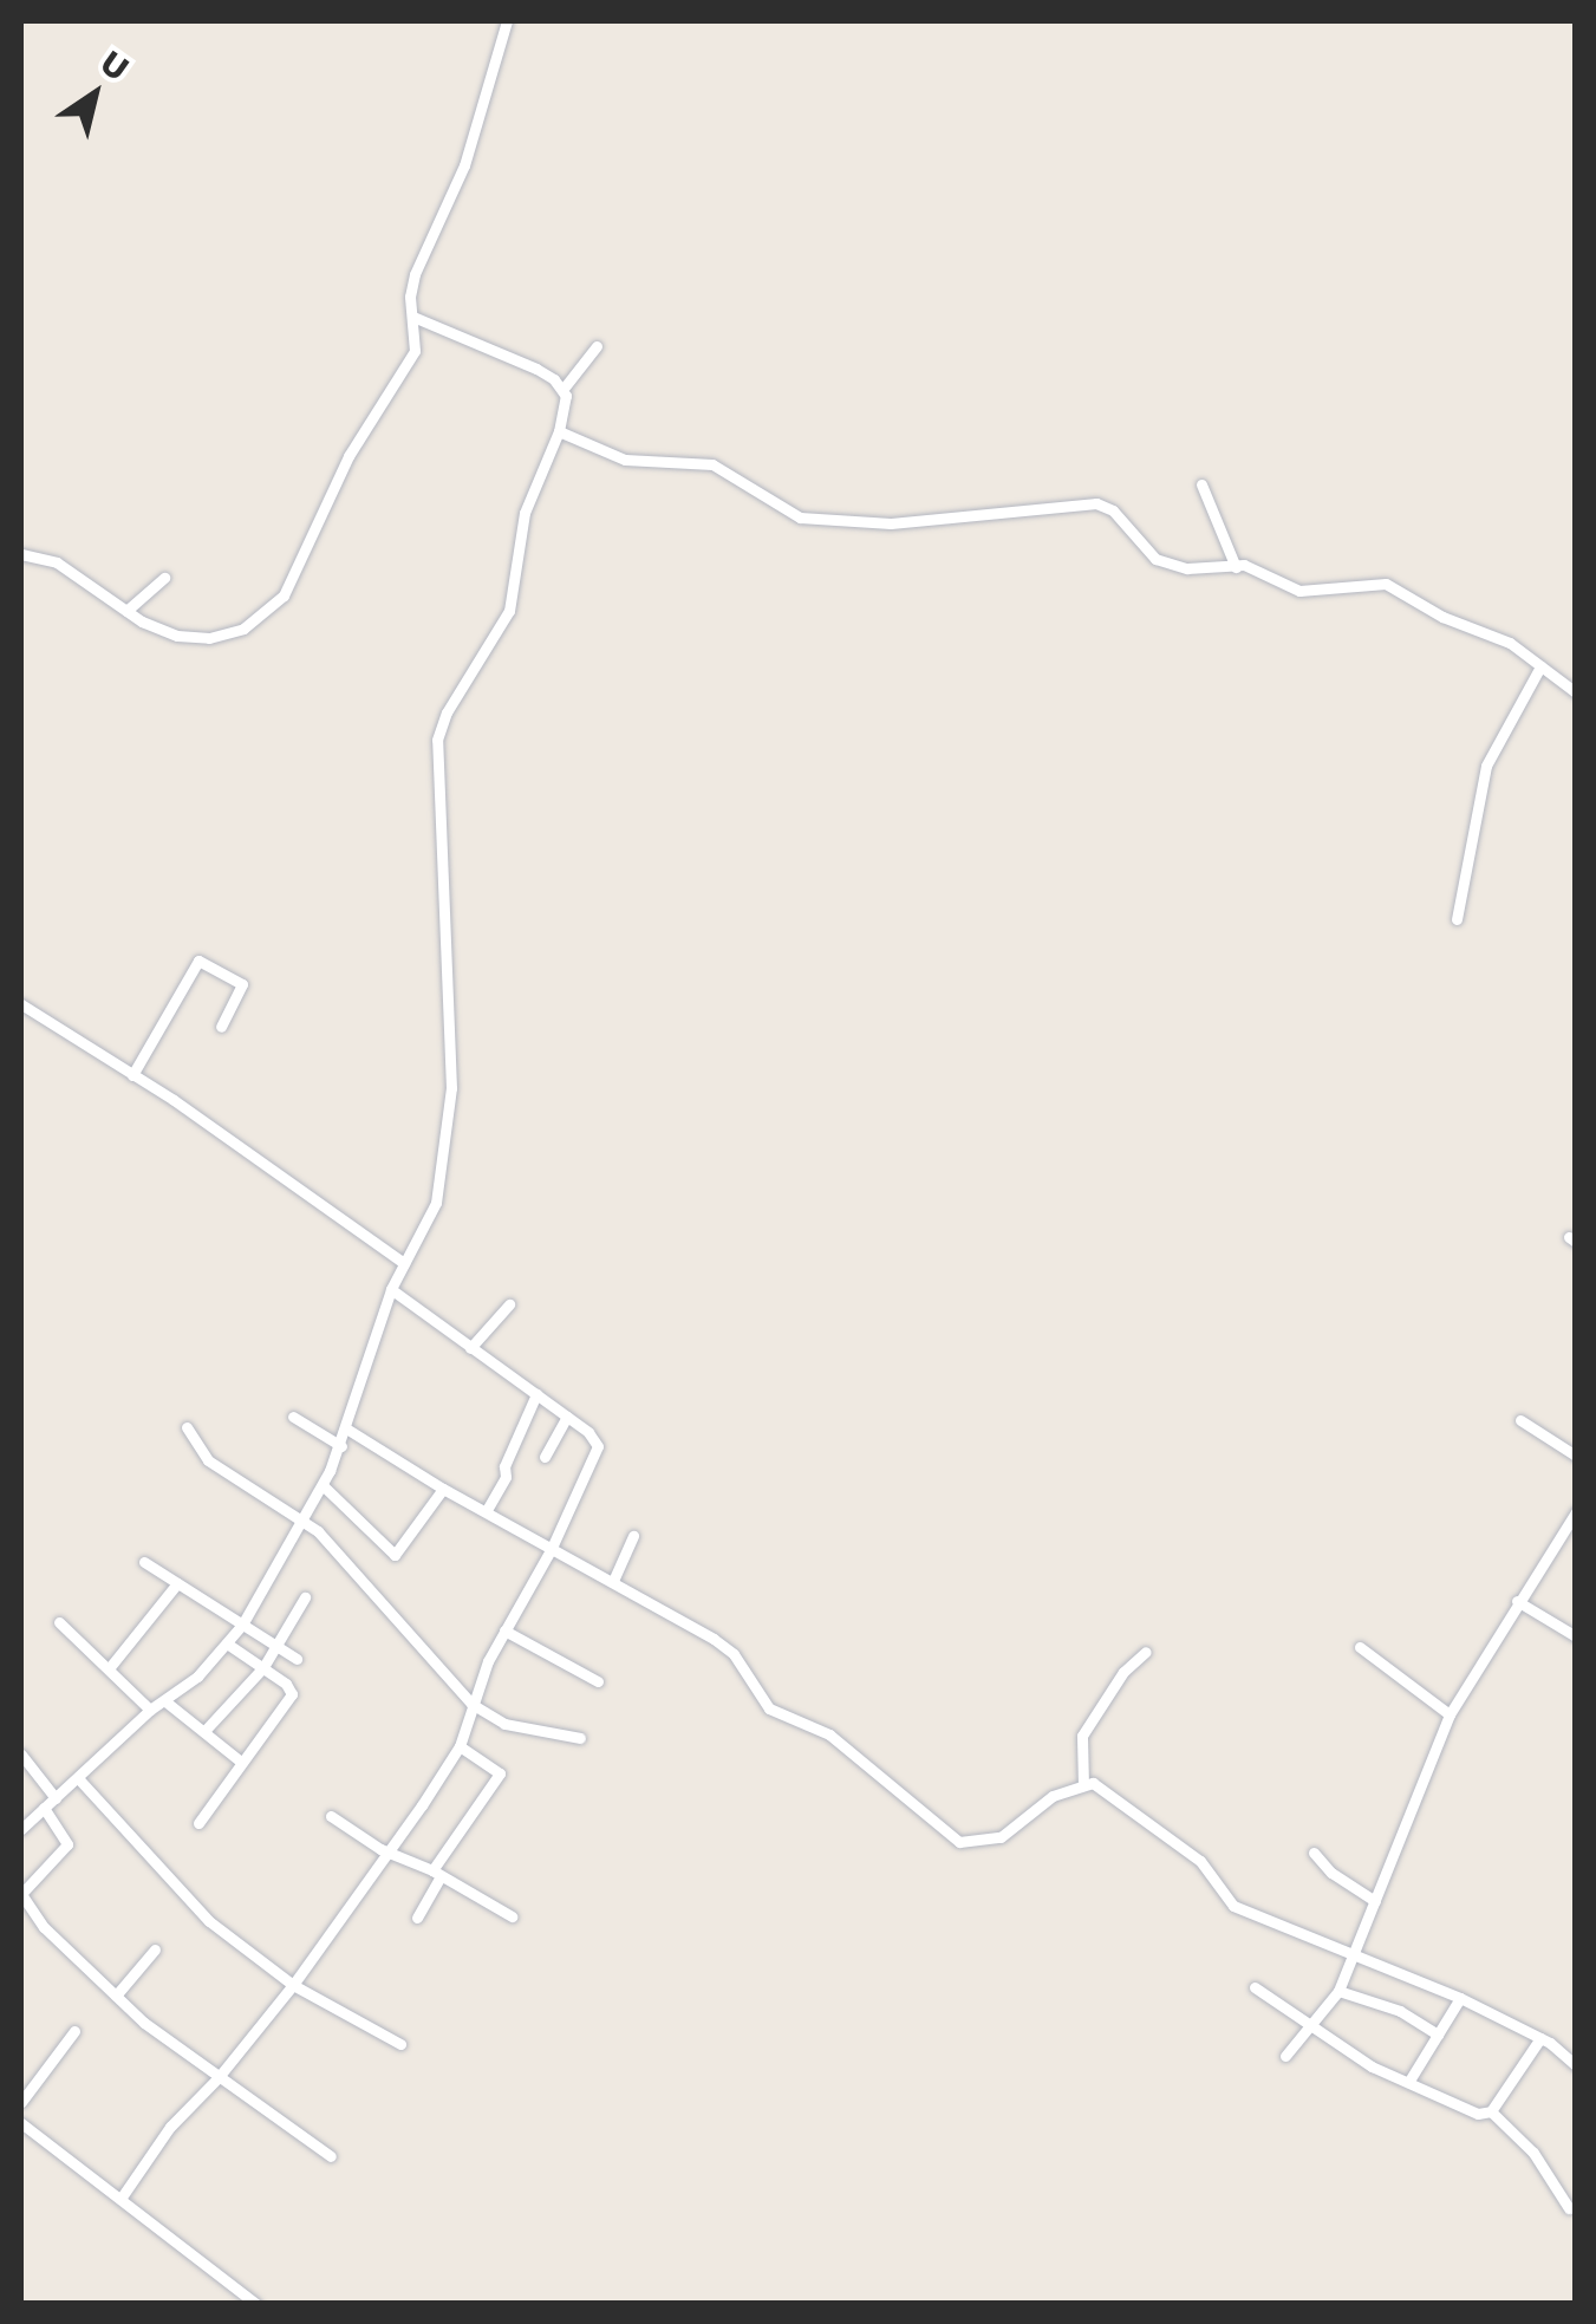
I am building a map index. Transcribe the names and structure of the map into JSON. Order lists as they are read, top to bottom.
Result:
{
  "north": "top right"
}
